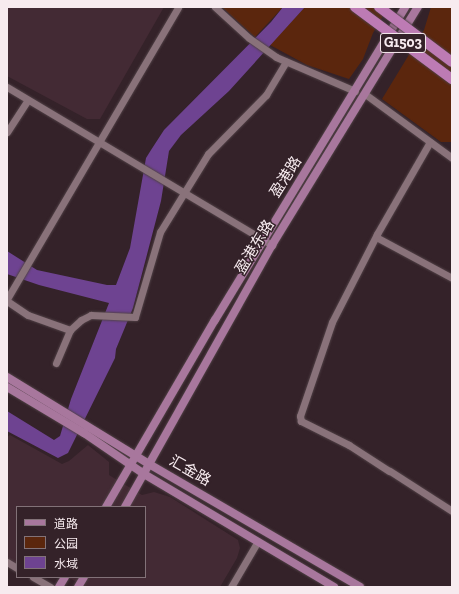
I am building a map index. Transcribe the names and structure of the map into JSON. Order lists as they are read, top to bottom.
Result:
{
  "streets": {
    "highway": ["G1503"],
    "main road": ["盈港路", "盈港东路", "汇金路"]
  },
  "crossings": [
    ["盈港路", "汇金路"],
    ["盈港东路", "汇金路"]
  ],
  "legend": ["道路", "公园", "水域"]
}
